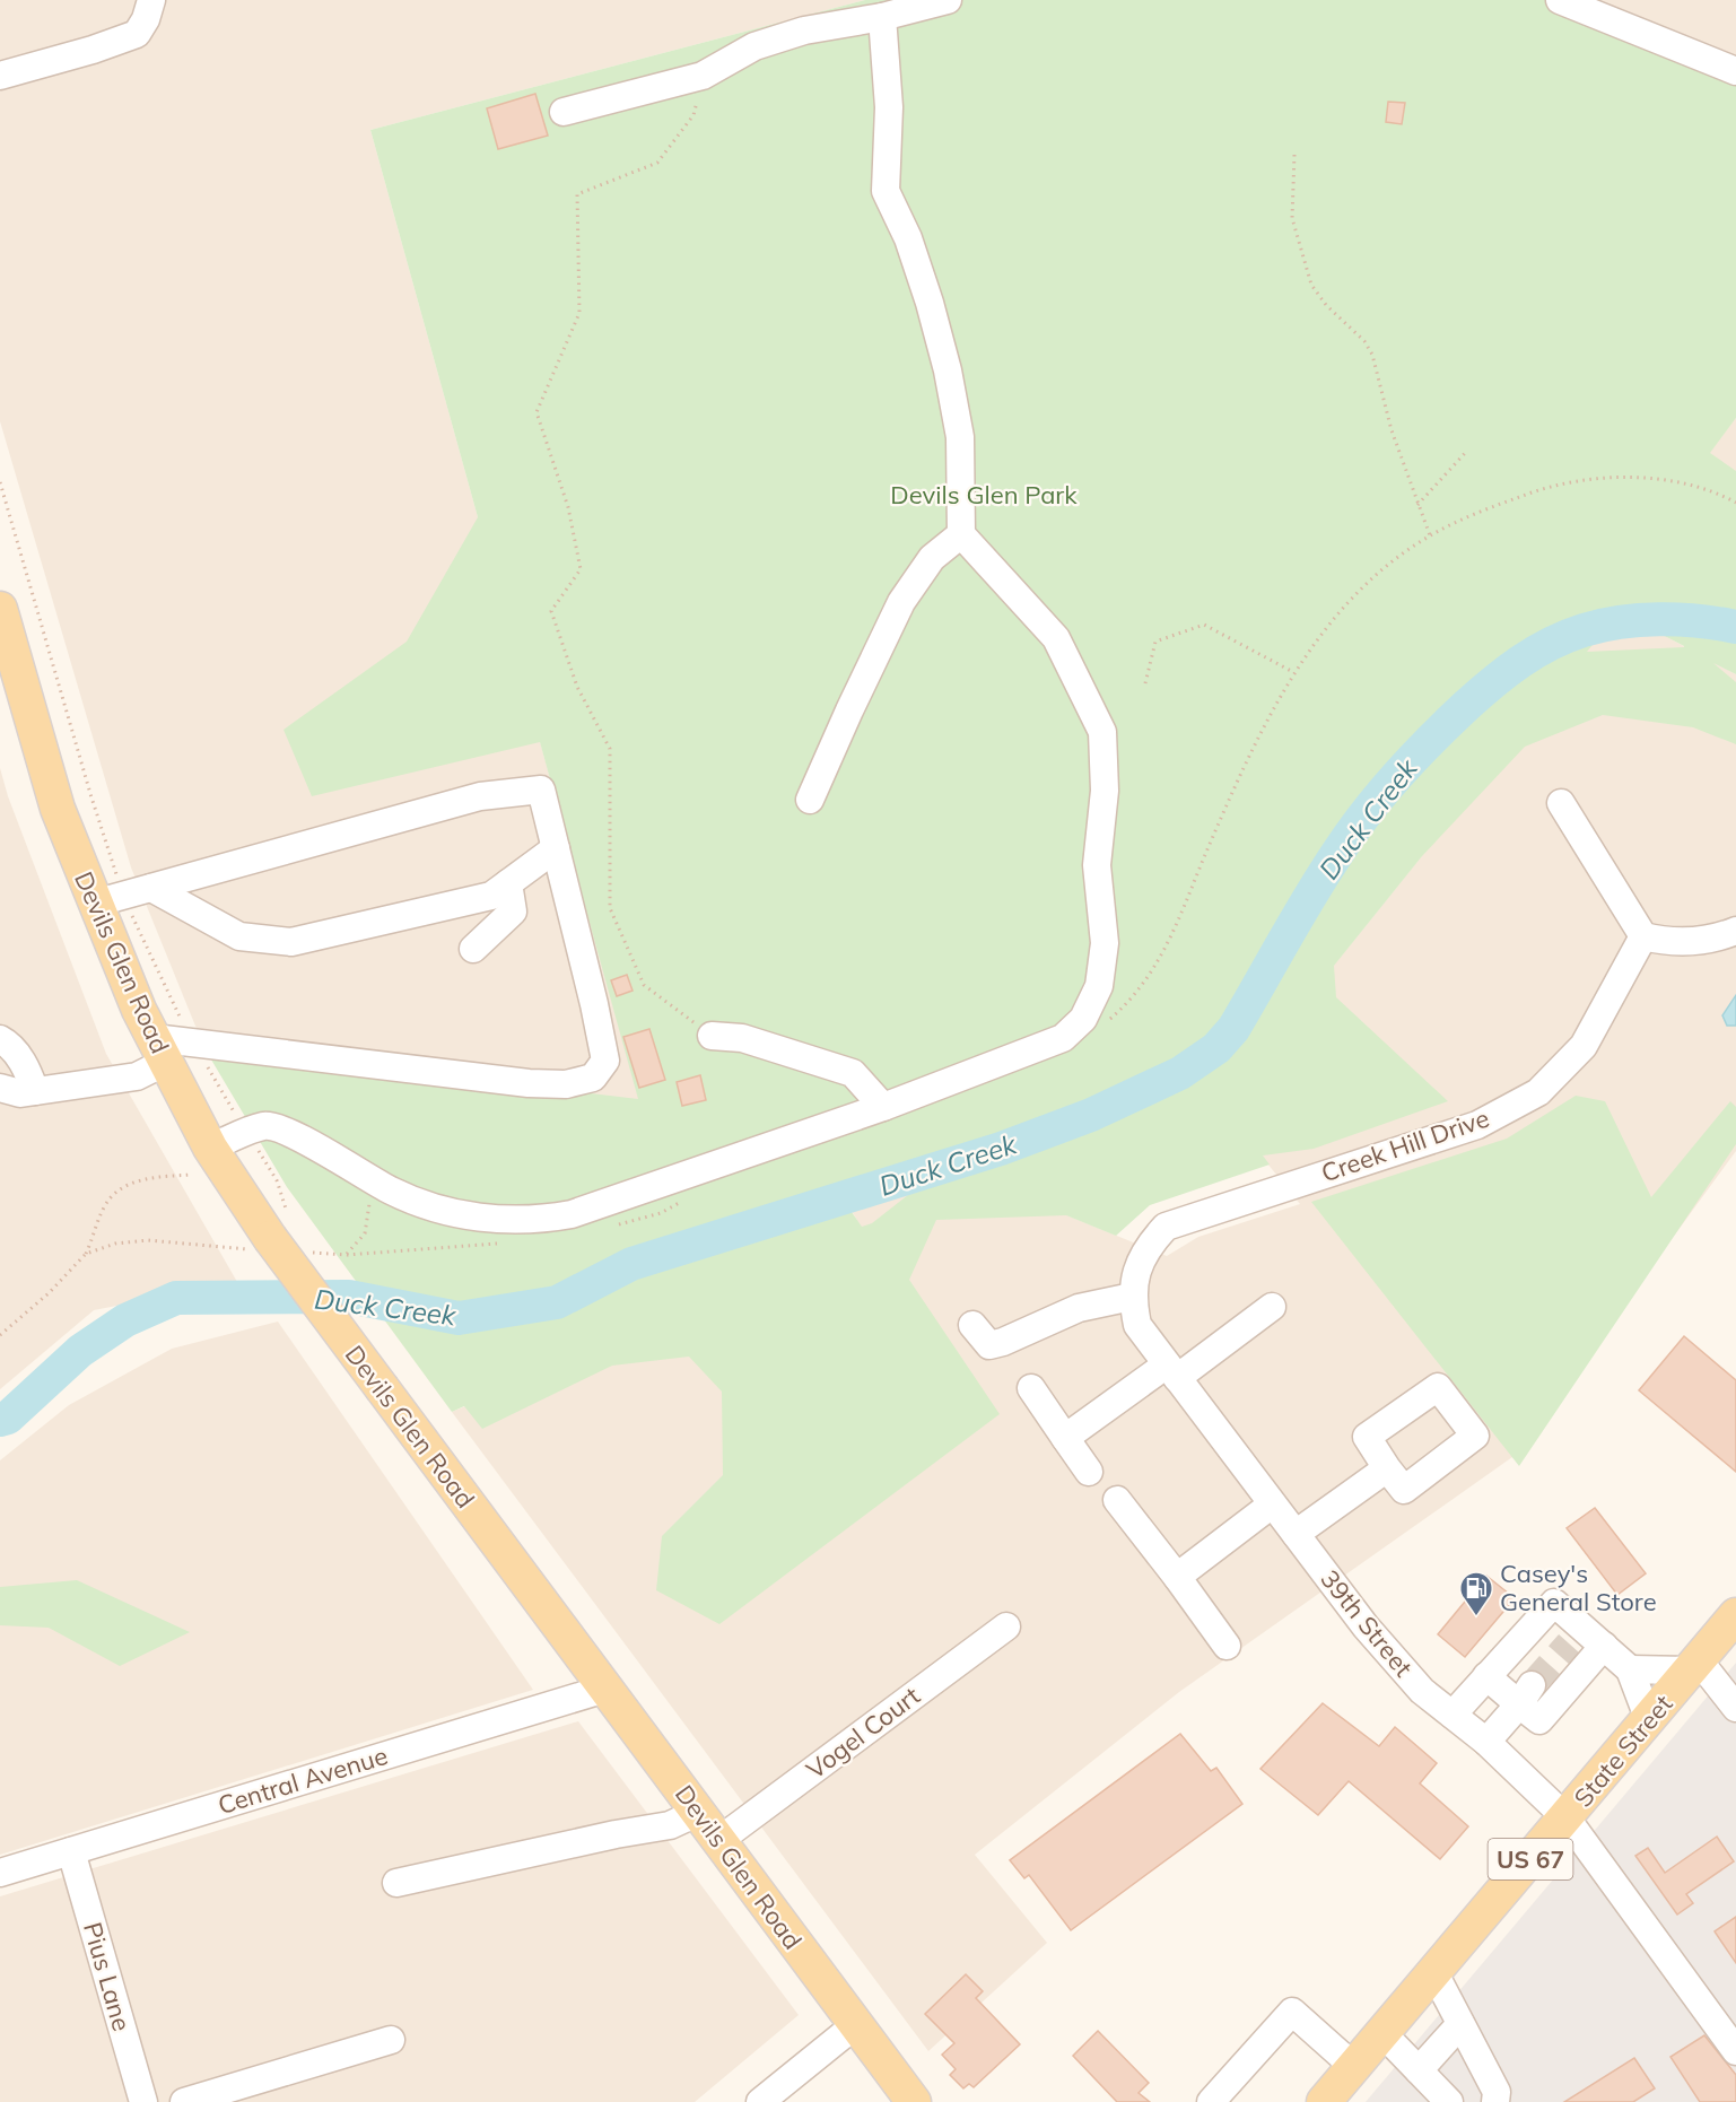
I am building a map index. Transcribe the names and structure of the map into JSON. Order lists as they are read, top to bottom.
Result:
{
  "streets": {
    "main road": ["Devils Glen Road", "State Street", "US 67"],
    "street": [
      "Creek Hill Drive",
      "39th Street",
      "Vogel Court",
      "Central Avenue",
      "Pius Lane"
    ]
  },
  "crossings": [
    ["Devils Glen Road", "Vogel Court"],
    ["Devils Glen Road", "Central Avenue"],
    ["Creek Hill Drive", "39th Street"],
    ["39th Street", "State Street"],
    ["Central Avenue", "Pius Lane"]
  ],
  "water": ["Duck Creek"],
  "parks": ["Devils Glen Park"],
  "places": {
    "fuel station": ["Casey's General Store"]
  }
}
